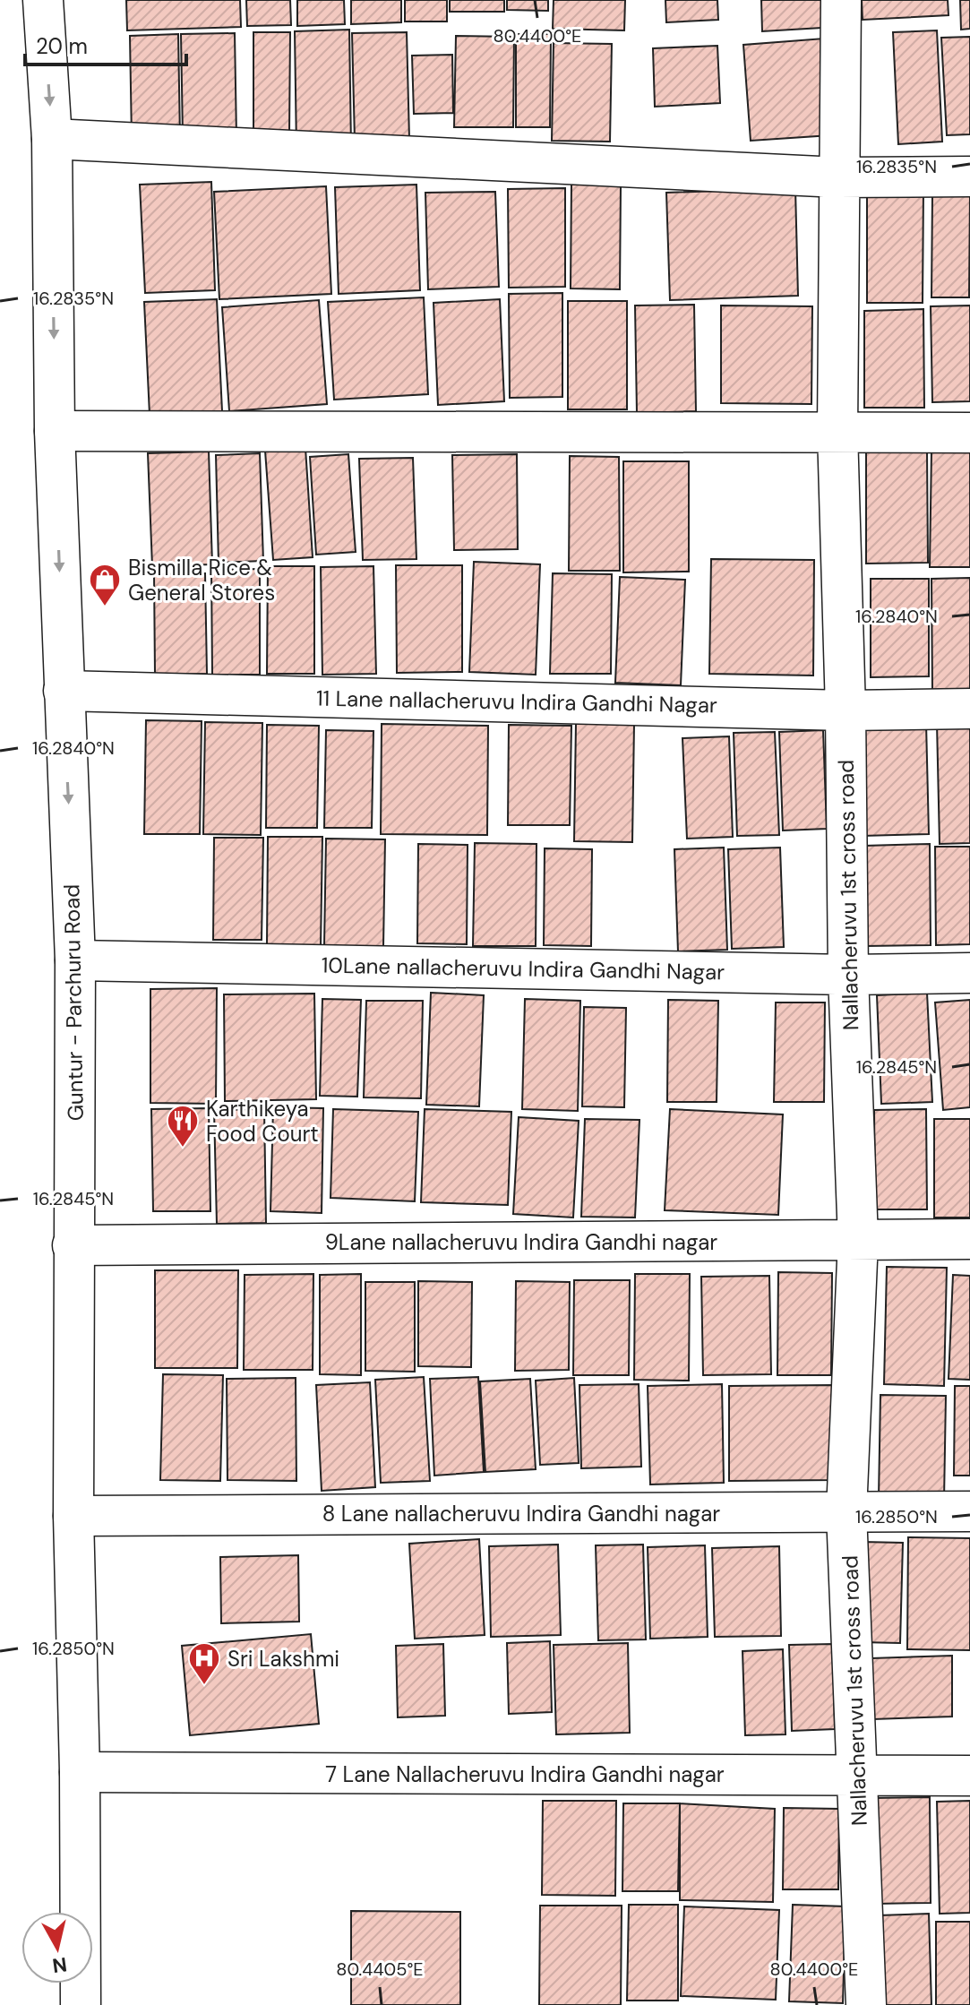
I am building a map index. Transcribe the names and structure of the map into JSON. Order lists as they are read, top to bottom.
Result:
{
  "streets": {
    "street": [
      "11 Lane nallacheruvu Indira Gandhi Nagar",
      "Nallacheruvu 1st cross road",
      "10Lane nallacheruvu Indira Gandhi Nagar",
      "Guntur - Parchuru Road",
      "9Lane nallacheruvu Indira Gandhi nagar",
      "8 Lane nallacheruvu Indira Gandhi nagar",
      "7 Lane Nallacheruvu Indira Gandhi nagar"
    ]
  },
  "crossings": [
    ["11 Lane nallacheruvu Indira Gandhi Nagar", "Nallacheruvu 1st cross road"],
    ["11 Lane nallacheruvu Indira Gandhi Nagar", "Guntur - Parchuru Road"],
    ["Nallacheruvu 1st cross road", "10Lane nallacheruvu Indira Gandhi Nagar"],
    ["Nallacheruvu 1st cross road", "9Lane nallacheruvu Indira Gandhi nagar"],
    ["Nallacheruvu 1st cross road", "8 Lane nallacheruvu Indira Gandhi nagar"],
    ["Nallacheruvu 1st cross road", "7 Lane Nallacheruvu Indira Gandhi nagar"],
    ["10Lane nallacheruvu Indira Gandhi Nagar", "Guntur - Parchuru Road"],
    ["Guntur - Parchuru Road", "9Lane nallacheruvu Indira Gandhi nagar"],
    ["Guntur - Parchuru Road", "8 Lane nallacheruvu Indira Gandhi nagar"],
    ["Guntur - Parchuru Road", "7 Lane Nallacheruvu Indira Gandhi nagar"]
  ],
  "one_way": ["Guntur - Parchuru Road"],
  "places": {
    "shop": ["Bismilla Rice & General Stores"],
    "restaurant": ["Karthikeya Food Court"],
    "hospital": ["Sri Lakshmi"]
  },
  "scale_bar": "20 m",
  "north": "bottom",
  "coordinates": [
    "80.4400°E",
    "16.2835°N",
    "16.2840°N",
    "16.2845°N",
    "16.2850°N",
    "80.4405°E"
  ]
}
